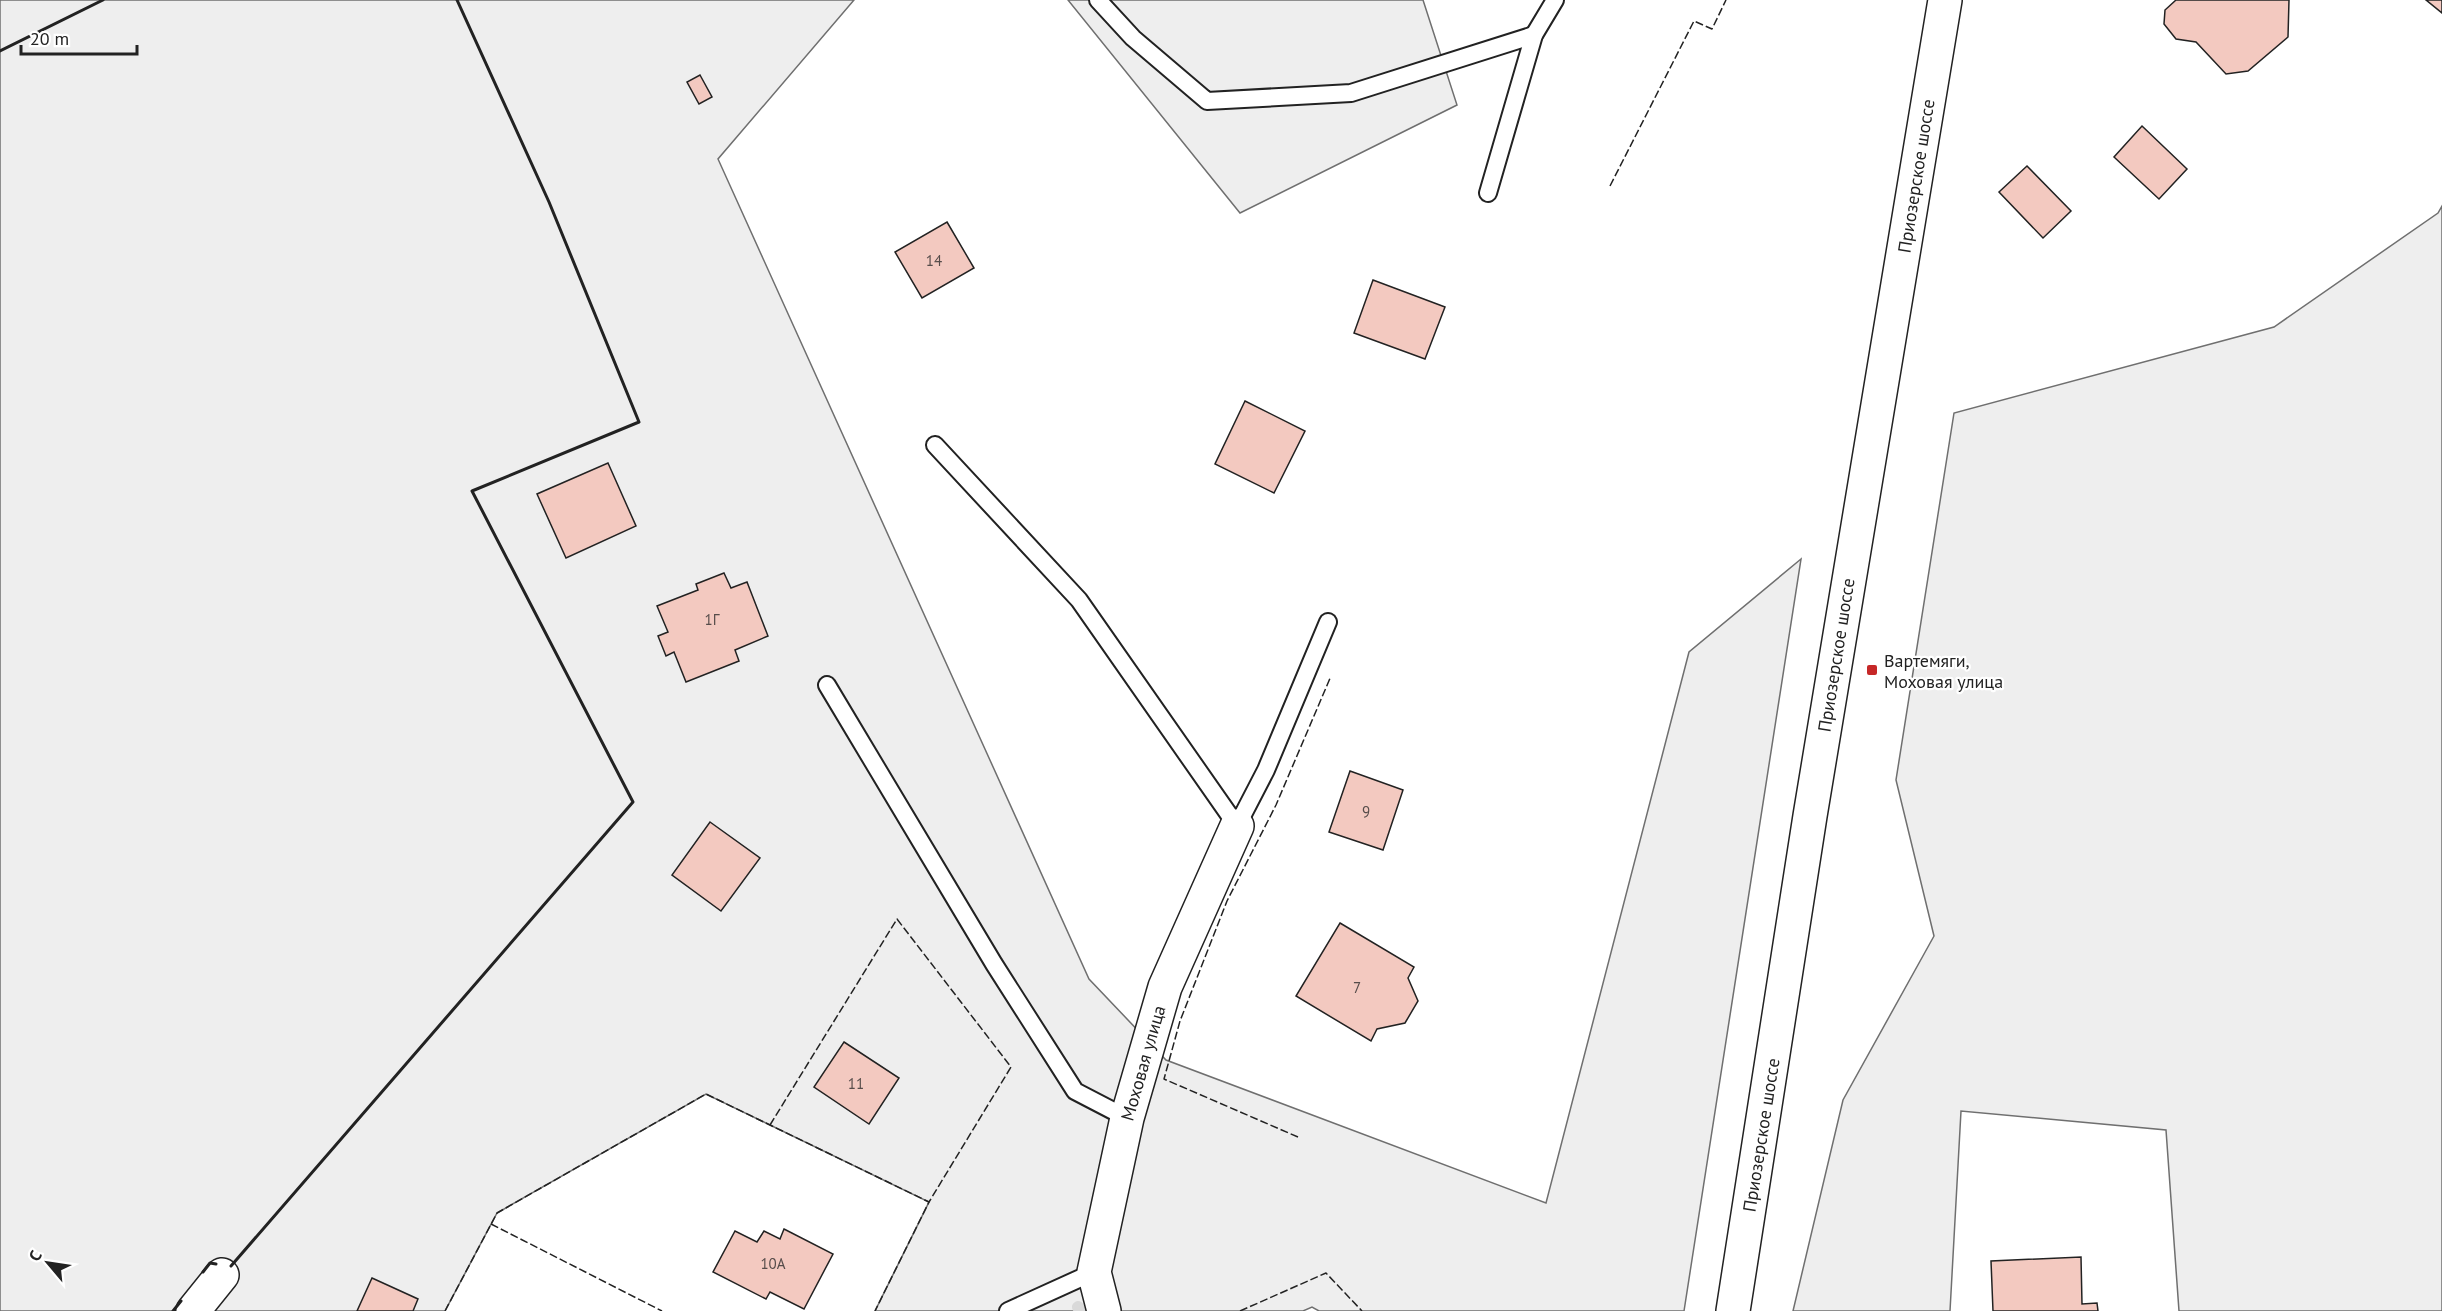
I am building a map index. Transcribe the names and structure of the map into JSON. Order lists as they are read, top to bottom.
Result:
{
  "streets": {
    "main road": ["Приозерское шоссе", "Моховая улица"]
  },
  "places": {
    "transit": ["Вартемяги, Моховая улица"]
  },
  "house_numbers": [
    "14",
    "1Г",
    "9",
    "7",
    "11",
    "10А"
  ],
  "scale_bar": "20 m",
  "north": "top left"
}
